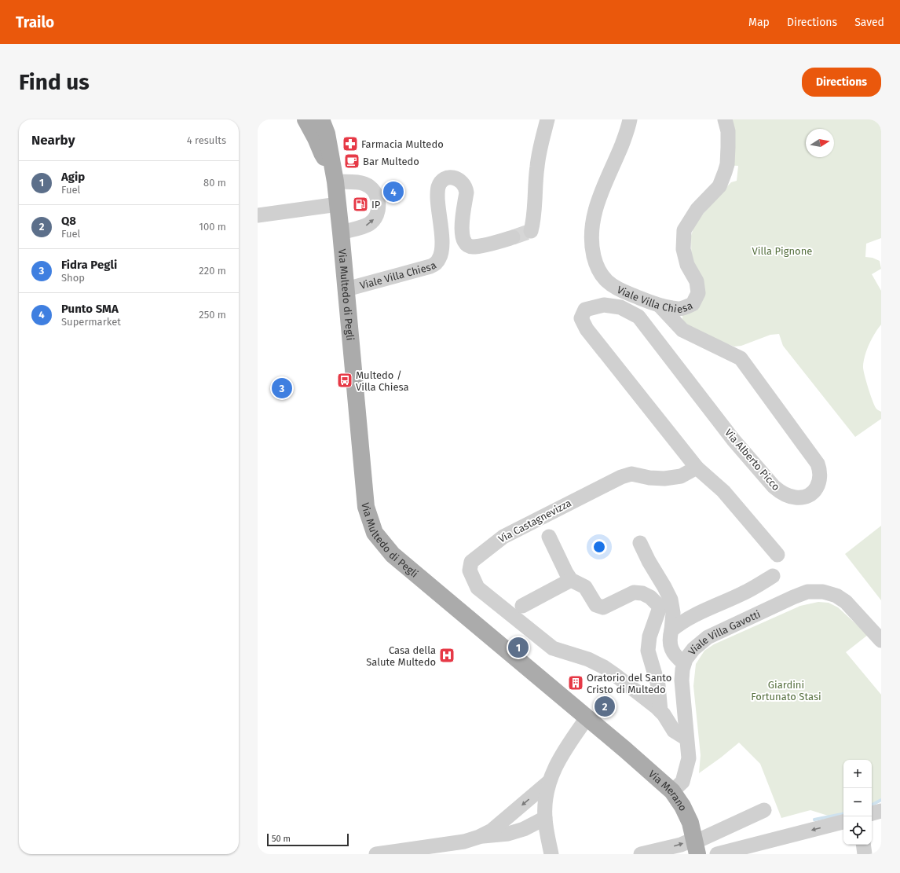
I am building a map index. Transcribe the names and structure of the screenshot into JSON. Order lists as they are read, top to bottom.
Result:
{
  "streets": {
    "main road": ["Via Multedo di Pegli", "Via Merano"],
    "street": [
      "Viale Villa Chiesa",
      "Via Alberto Picco",
      "Via Castagnevizza",
      "Viale Villa Gavotti"
    ]
  },
  "crossings": [
    ["Viale Villa Chiesa", "Via Multedo di Pegli"],
    ["Viale Villa Chiesa", "Via Alberto Picco"],
    ["Via Multedo di Pegli", "Via Merano"],
    ["Via Alberto Picco", "Via Castagnevizza"],
    ["Via Castagnevizza", "Viale Villa Gavotti"],
    ["Viale Villa Gavotti", "Via Merano"]
  ],
  "parks": ["Villa Pignone", "Giardini Fortunato Stasi"],
  "places": {
    "pharmacy": ["Farmacia Multedo"],
    "cafe": ["Bar Multedo"],
    "fuel station": ["IP"],
    "bus stop": ["Multedo / Villa Chiesa"],
    "hospital": ["Casa della Salute Multedo"],
    "building": ["Oratorio del Santo Cristo di Multedo"]
  },
  "scale_bar": "50 m",
  "north": "right",
  "page": {
    "header": "Trailo",
    "nav": ["Map", "Directions", "Saved"],
    "buttons": "Directions",
    "title": "Find us",
    "heading": ["Nearby", "4 results"],
    "list": [
      {
        "mark": "1",
        "name": "Agip",
        "note": "Fuel",
        "value": "80 m"
      },
      {
        "mark": "2",
        "name": "Q8",
        "note": "Fuel",
        "value": "100 m"
      },
      {
        "mark": "3",
        "name": "Fidra Pegli",
        "note": "Shop",
        "value": "220 m"
      },
      {
        "mark": "4",
        "name": "Punto SMA",
        "note": "Supermarket",
        "value": "250 m"
      }
    ],
    "pins": [
      "4",
      "3",
      "1",
      "2"
    ],
    "map_buttons": ["+", "−"],
    "scale": "50 m"
  }
}
